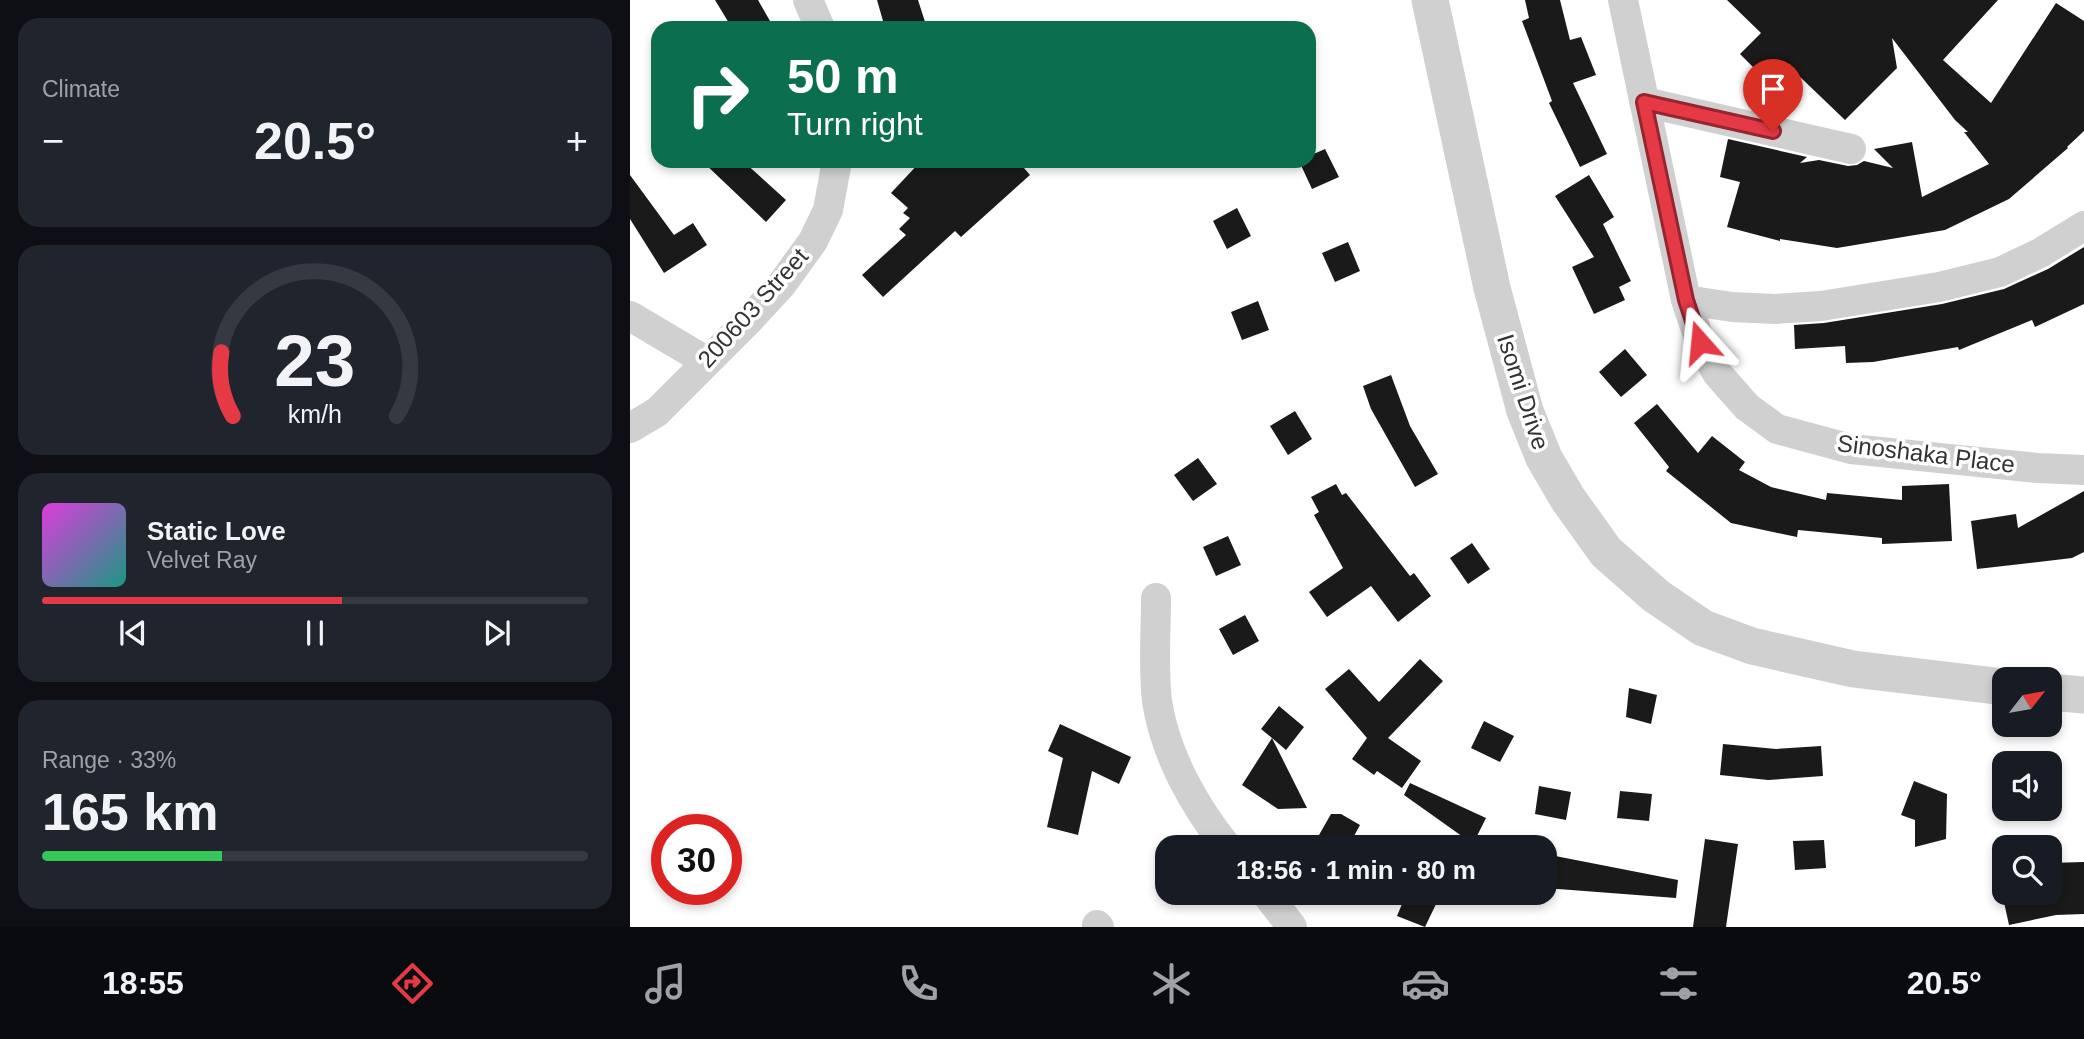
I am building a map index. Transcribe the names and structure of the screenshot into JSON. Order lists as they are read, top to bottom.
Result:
{
  "streets": {
    "street": ["200603 Street", "Isomi Drive", "Sinoshaka Place"]
  },
  "north": "top right",
  "page": {
    "tile": [
      "Climate",
      ["Range · 33%", "165 km"]
    ],
    "turn": ["50 m", "Turn right"],
    "heat": ["−", "20.5°", "+"],
    "song": ["Static Love", "Velvet Ray"],
    "limit": "30",
    "trip": "18:56 · 1 min · 80 m",
    "tabs": ["18:55", "20.5°"],
    "gauge": ["23", "km/h"]
  }
}
